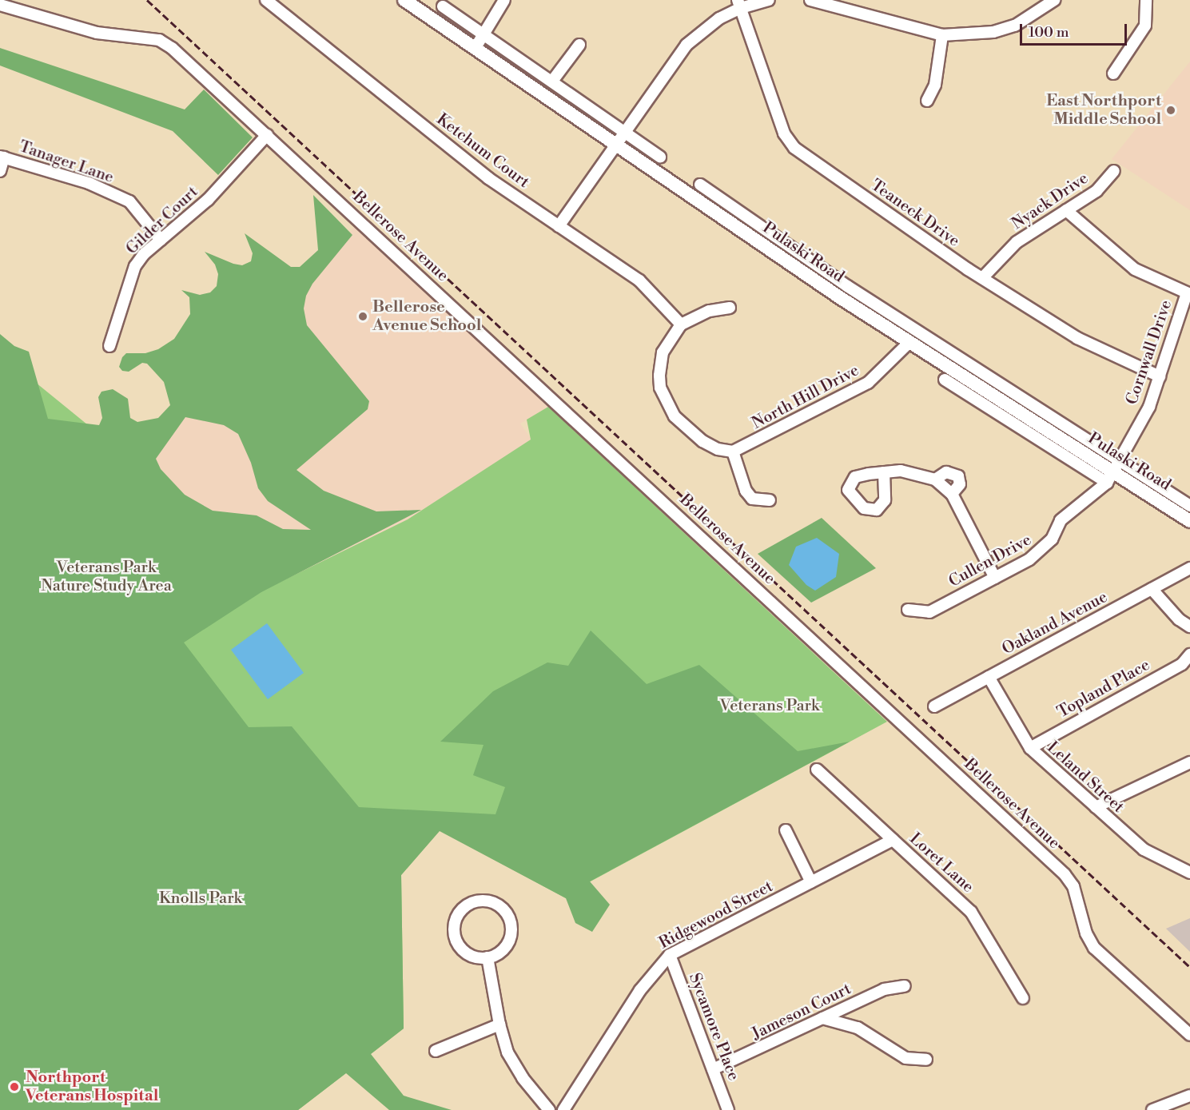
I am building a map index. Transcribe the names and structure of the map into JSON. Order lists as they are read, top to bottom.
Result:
{
  "streets": {
    "main road": ["Pulaski Road"],
    "street": [
      "Ketchum Court",
      "Tanager Lane",
      "Nyack Drive",
      "Teaneck Drive",
      "Gilder Court",
      "Bellerose Avenue",
      "Cornwall Drive",
      "North Hill Drive",
      "Cullen Drive",
      "Oakland Avenue",
      "Topland Place",
      "Leland Street",
      "Loret Lane",
      "Ridgewood Street",
      "Jameson Court",
      "Sycamore Place"
    ]
  },
  "crossings": [
    ["Tanager Lane", "Gilder Court"],
    ["Nyack Drive", "Teaneck Drive"],
    ["Teaneck Drive", "Cornwall Drive"],
    ["Gilder Court", "Bellerose Avenue"],
    ["Pulaski Road", "Cornwall Drive"],
    ["Pulaski Road", "North Hill Drive"],
    ["Pulaski Road", "Cullen Drive"],
    ["Cornwall Drive", "Cullen Drive"],
    ["Oakland Avenue", "Leland Street"],
    ["Topland Place", "Leland Street"],
    ["Loret Lane", "Ridgewood Street"],
    ["Ridgewood Street", "Sycamore Place"],
    ["Jameson Court", "Sycamore Place"]
  ],
  "parks": ["Veterans Park Nature Study Area", "Veterans Park", "Knolls Park"],
  "places": ["East Northport Middle School", "Bellerose Avenue School", "Northport Veterans Hospital"],
  "scale_bar": "100 m"
}
